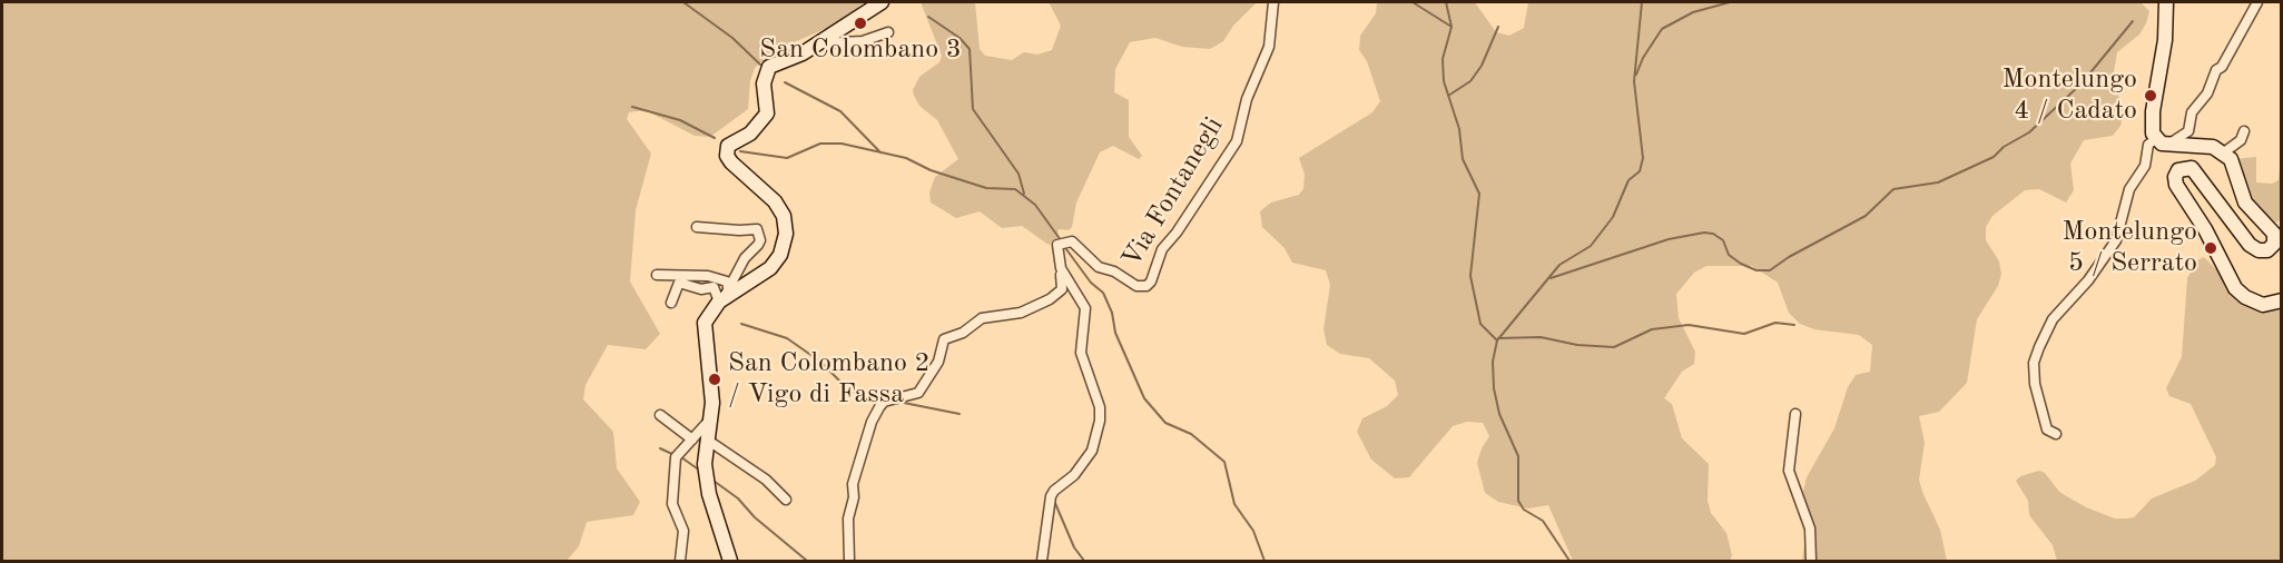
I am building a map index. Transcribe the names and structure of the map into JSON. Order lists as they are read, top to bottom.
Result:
{
  "streets": {
    "street": ["Via Fontanegli"]
  },
  "places": [
    "San Colombano 3",
    "Montelungo 4 / Cadato",
    "Montelungo 5 / Serrato",
    "San Colombano 2 / Vigo di Fassa"
  ]
}
